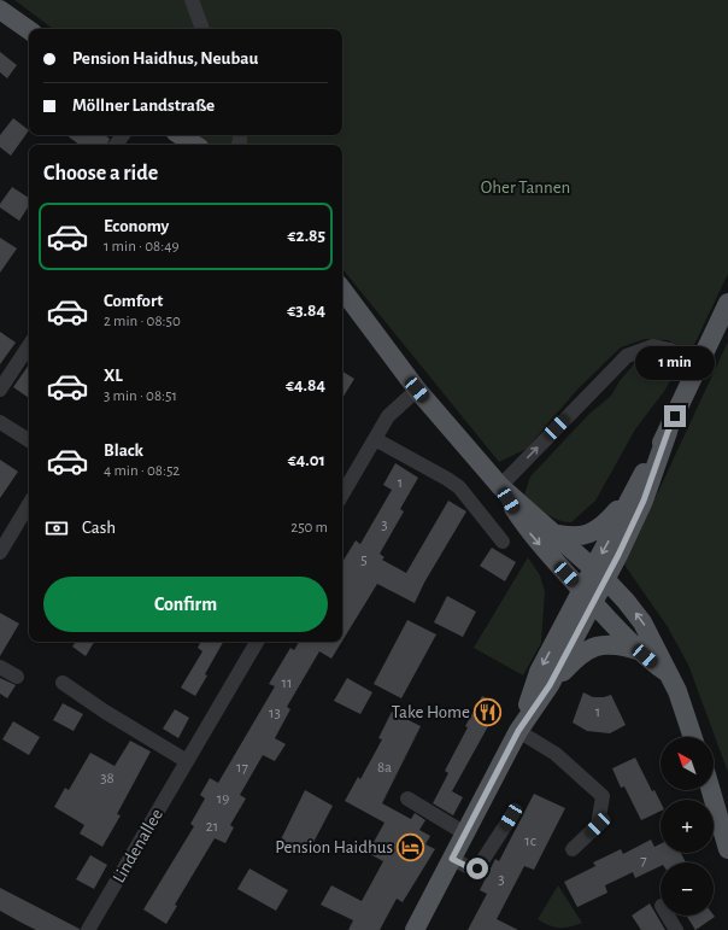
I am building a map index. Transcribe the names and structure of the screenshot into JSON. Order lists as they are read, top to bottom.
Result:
{
  "streets": {
    "street": ["Lindenallee"]
  },
  "parks": ["Oher Tannen"],
  "places": {
    "restaurant": ["Take Home"],
    "hotel": ["Pension Haidhus"]
  },
  "house_numbers": [
    "1",
    "3",
    "5",
    "11",
    "1",
    "13",
    "17",
    "8a",
    "38",
    "19",
    "21",
    "1c",
    "7",
    "3"
  ],
  "north": "top left",
  "page": {
    "banner": ["Pension Haidhus, Neubau", "Möllner Landstraße"],
    "heading": "Choose a ride",
    "list": [
      {
        "name": "Economy",
        "note": "1 min · 08:49",
        "value": "€2.85"
      },
      {
        "name": "Comfort",
        "note": "2 min · 08:50",
        "value": "€3.84"
      },
      {
        "name": "XL",
        "note": "3 min · 08:51",
        "value": "€4.84"
      },
      {
        "name": "Black",
        "note": "4 min · 08:52",
        "value": "€4.01"
      }
    ],
    "bubble": "1 min",
    "pay": ["Cash", "250 m"],
    "buttons": "Confirm",
    "map_buttons": ["+", "−"]
  }
}
